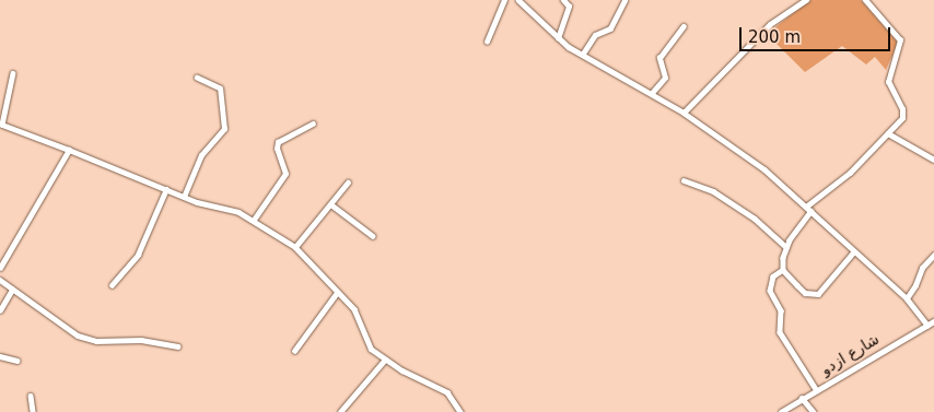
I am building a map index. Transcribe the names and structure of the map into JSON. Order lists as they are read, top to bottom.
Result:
{
  "streets": {
    "street": ["شارع ازدو"]
  },
  "scale_bar": "200 m"
}
